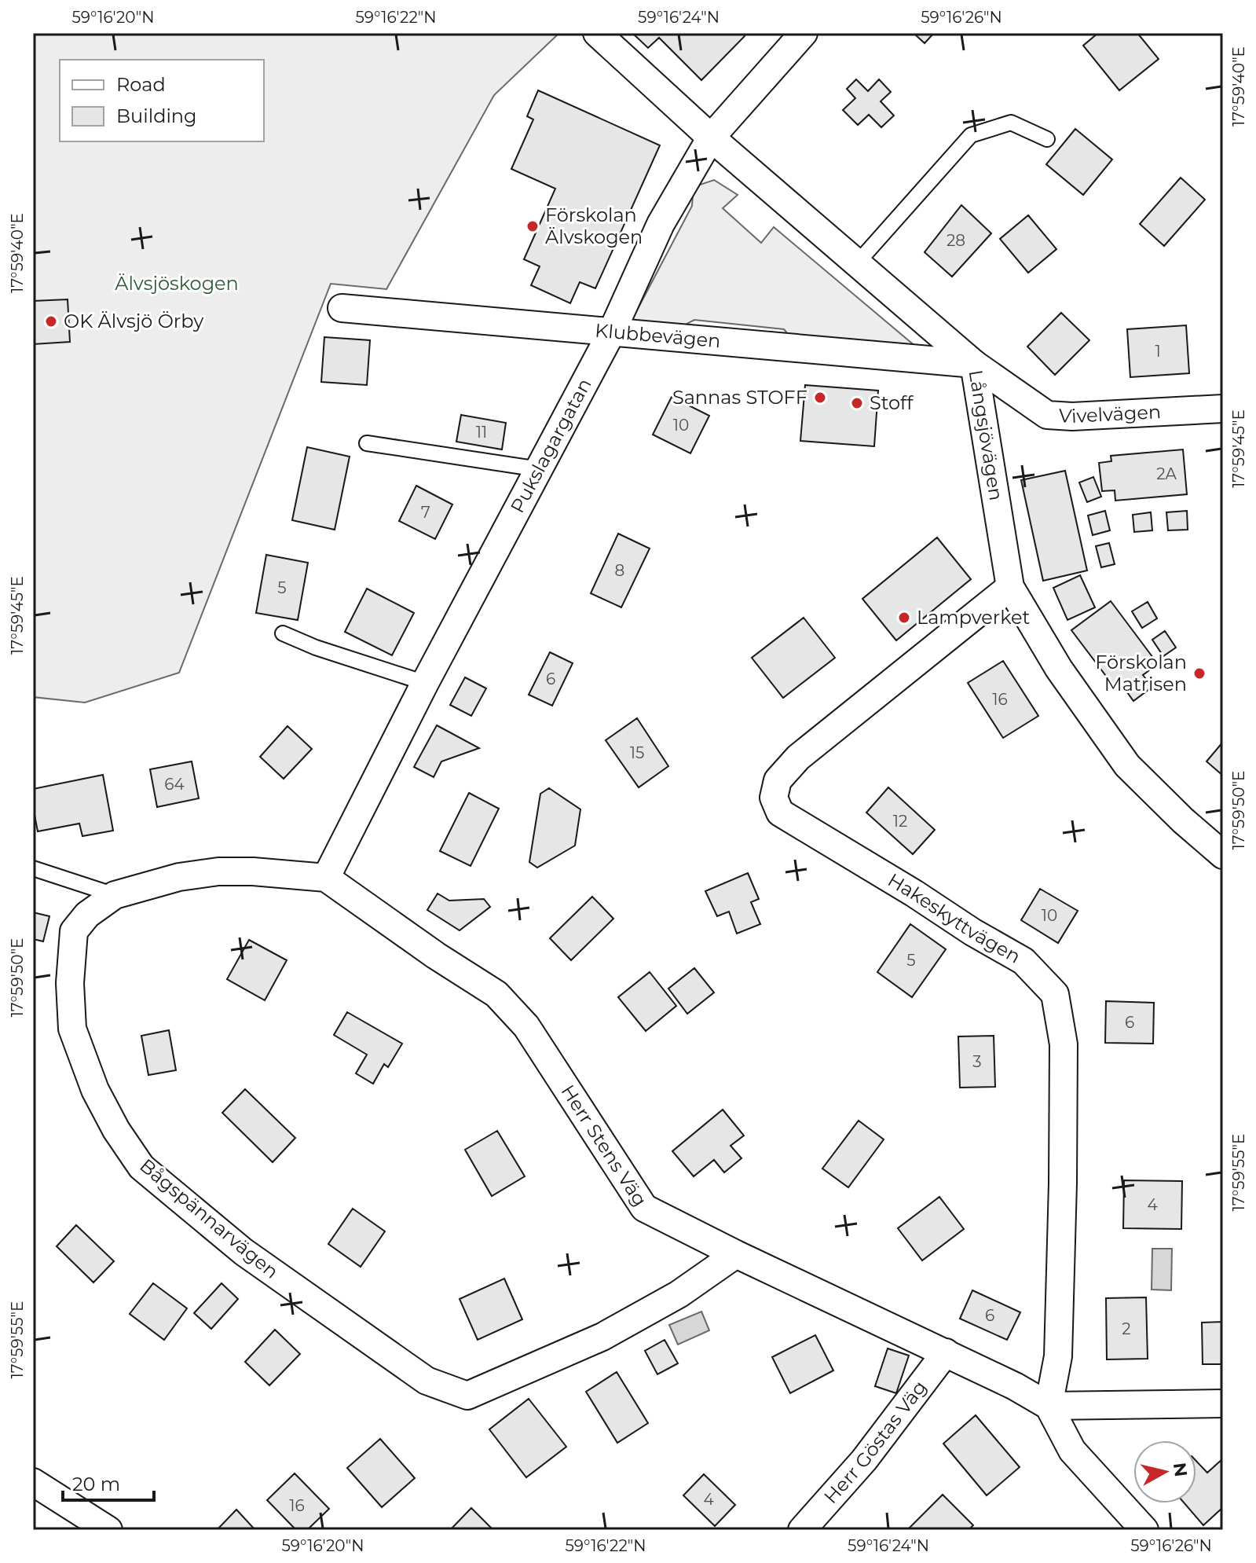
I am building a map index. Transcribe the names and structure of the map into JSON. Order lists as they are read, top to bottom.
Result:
{
  "streets": {
    "street": [
      "Klubbevägen",
      "Vivelvägen",
      "Långsjövägen",
      "Pukslagargatan",
      "Hakeskyttvägen",
      "Herr Stens Väg",
      "Bågspännarvägen",
      "Herr Göstas Väg"
    ]
  },
  "crossings": [
    ["Klubbevägen", "Vivelvägen"],
    ["Klubbevägen", "Långsjövägen"],
    ["Klubbevägen", "Pukslagargatan"],
    ["Vivelvägen", "Långsjövägen"],
    ["Långsjövägen", "Pukslagargatan"],
    ["Långsjövägen", "Hakeskyttvägen"],
    ["Pukslagargatan", "Herr Stens Väg"],
    ["Hakeskyttvägen", "Herr Stens Väg"],
    ["Herr Stens Väg", "Bågspännarvägen"],
    ["Herr Stens Väg", "Herr Göstas Väg"]
  ],
  "parks": ["Älvsjöskogen"],
  "places": [
    "Förskolan Älvskogen",
    "OK Älvsjö Örby",
    "Sannas STOFF",
    "Stoff",
    "Lampverket",
    "Förskolan Matrisen"
  ],
  "house_numbers": [
    "28",
    "1",
    "10",
    "11",
    "2A",
    "7",
    "8",
    "5",
    "6",
    "16",
    "15",
    "64",
    "12",
    "10",
    "5",
    "6",
    "3",
    "4",
    "6",
    "2",
    "4",
    "16"
  ],
  "legend": ["Road", "Building"],
  "scale_bar": "20 m",
  "north": "right",
  "coordinates": [
    "59°16'20\"N",
    "59°16'22\"N",
    "59°16'24\"N",
    "59°16'26\"N",
    "17°59'40\"E",
    "17°59'45\"E",
    "17°59'50\"E",
    "17°59'55\"E"
  ]
}
